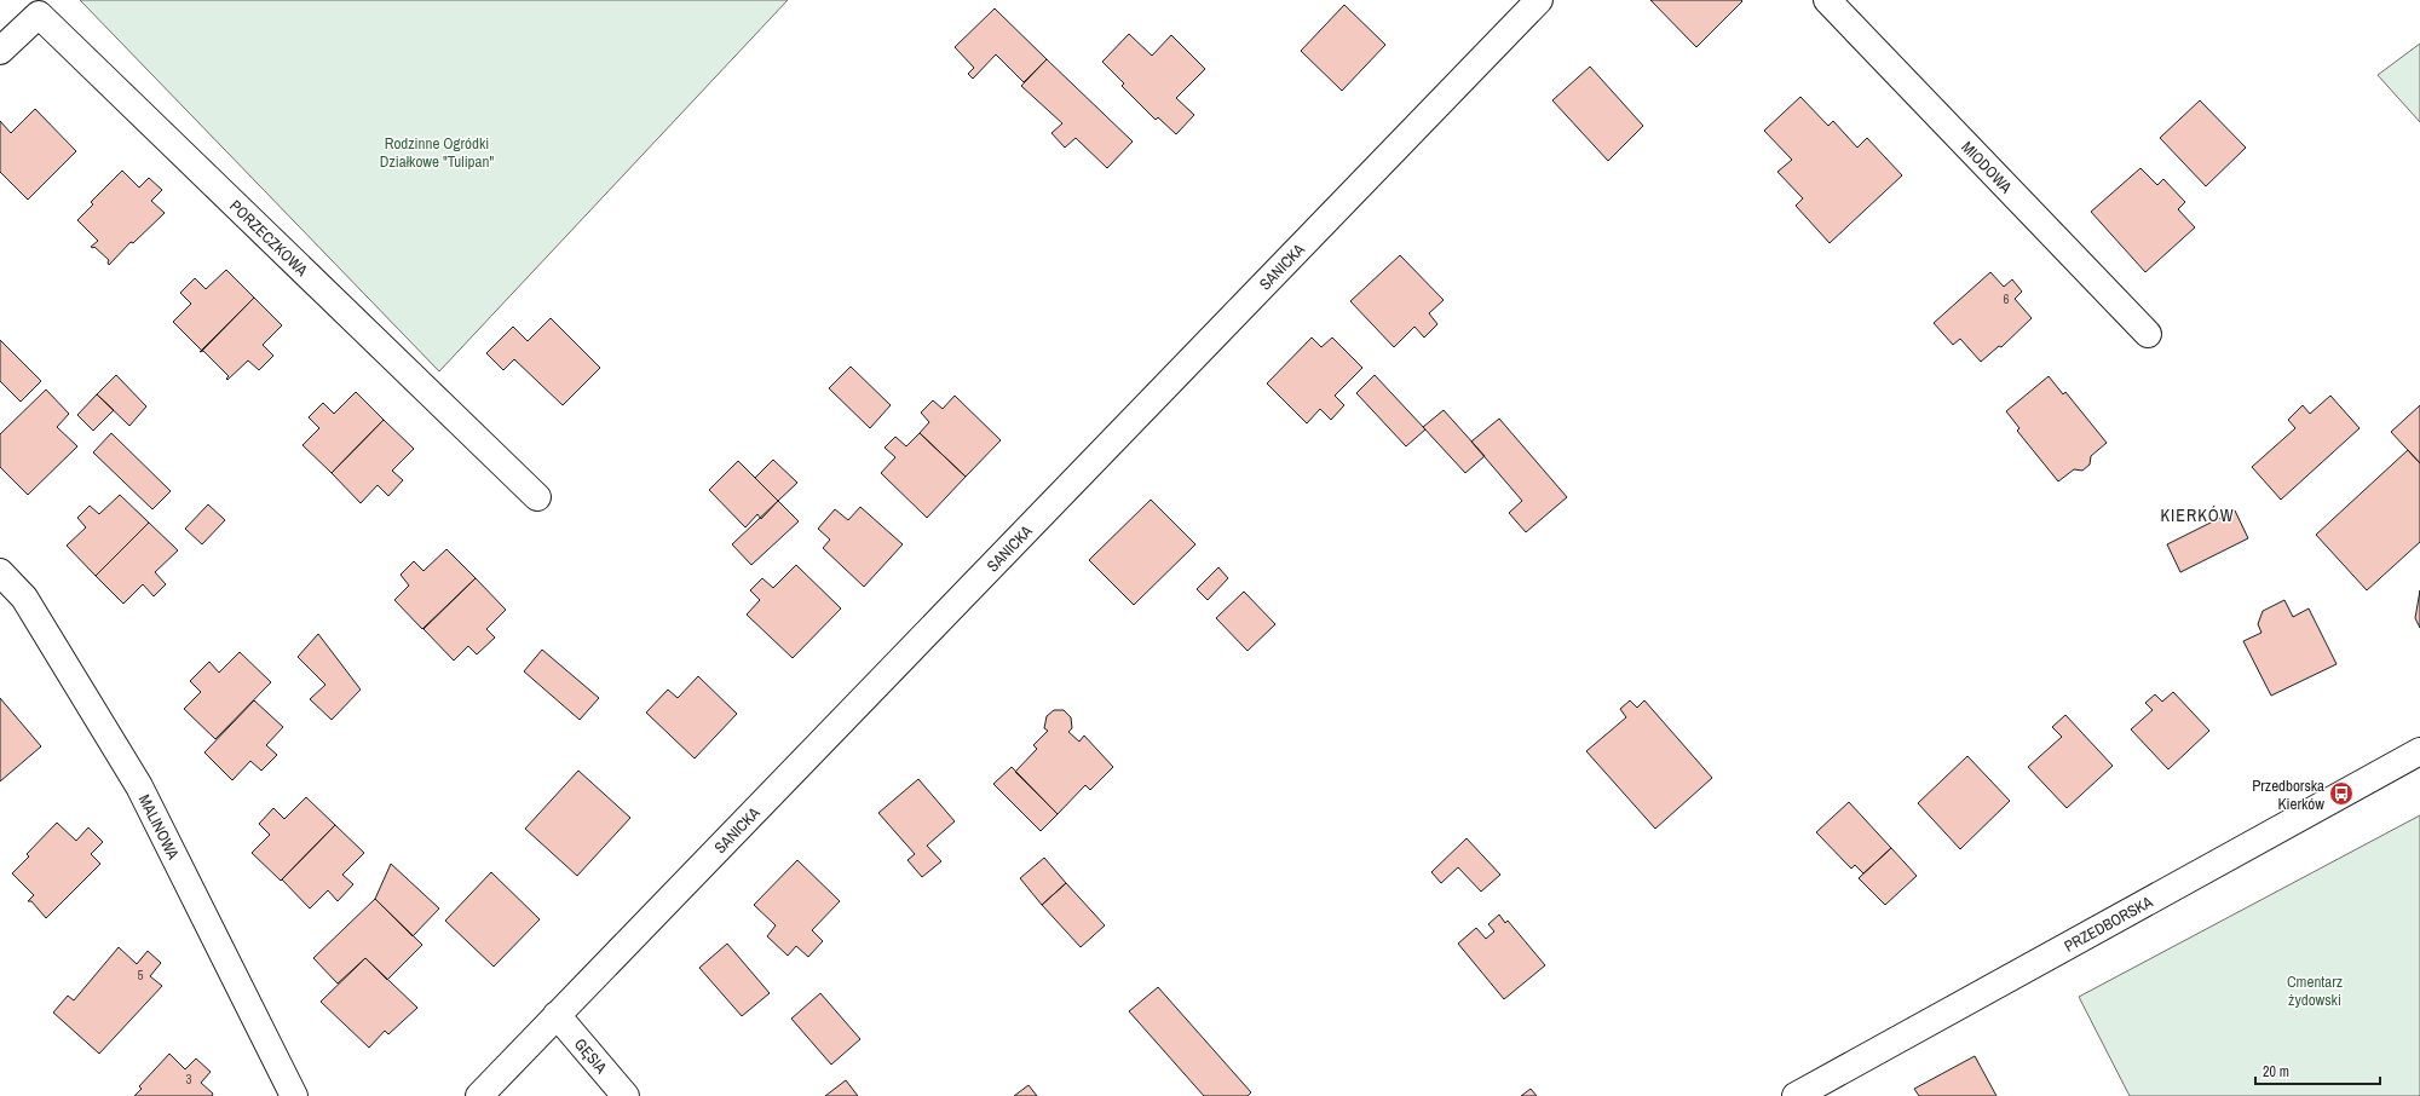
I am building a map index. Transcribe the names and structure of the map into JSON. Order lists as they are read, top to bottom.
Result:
{
  "streets": {
    "street": [
      "MIODOWA",
      "PORZECZKOWA",
      "SANICKA",
      "MALINOWA",
      "PRZEDBORSKA",
      "GĘSIA"
    ]
  },
  "crossings": [
    ["SANICKA", "GĘSIA"]
  ],
  "districts": ["KIERKÓW"],
  "parks": ["Rodzinne Ogródki Działkowe \"Tulipan\"", "Cmentarz żydowski"],
  "places": {
    "bus stop": ["Przedborska Kierków"]
  },
  "house_numbers": ["6", "5", "3"],
  "scale_bar": "20 m"
}
